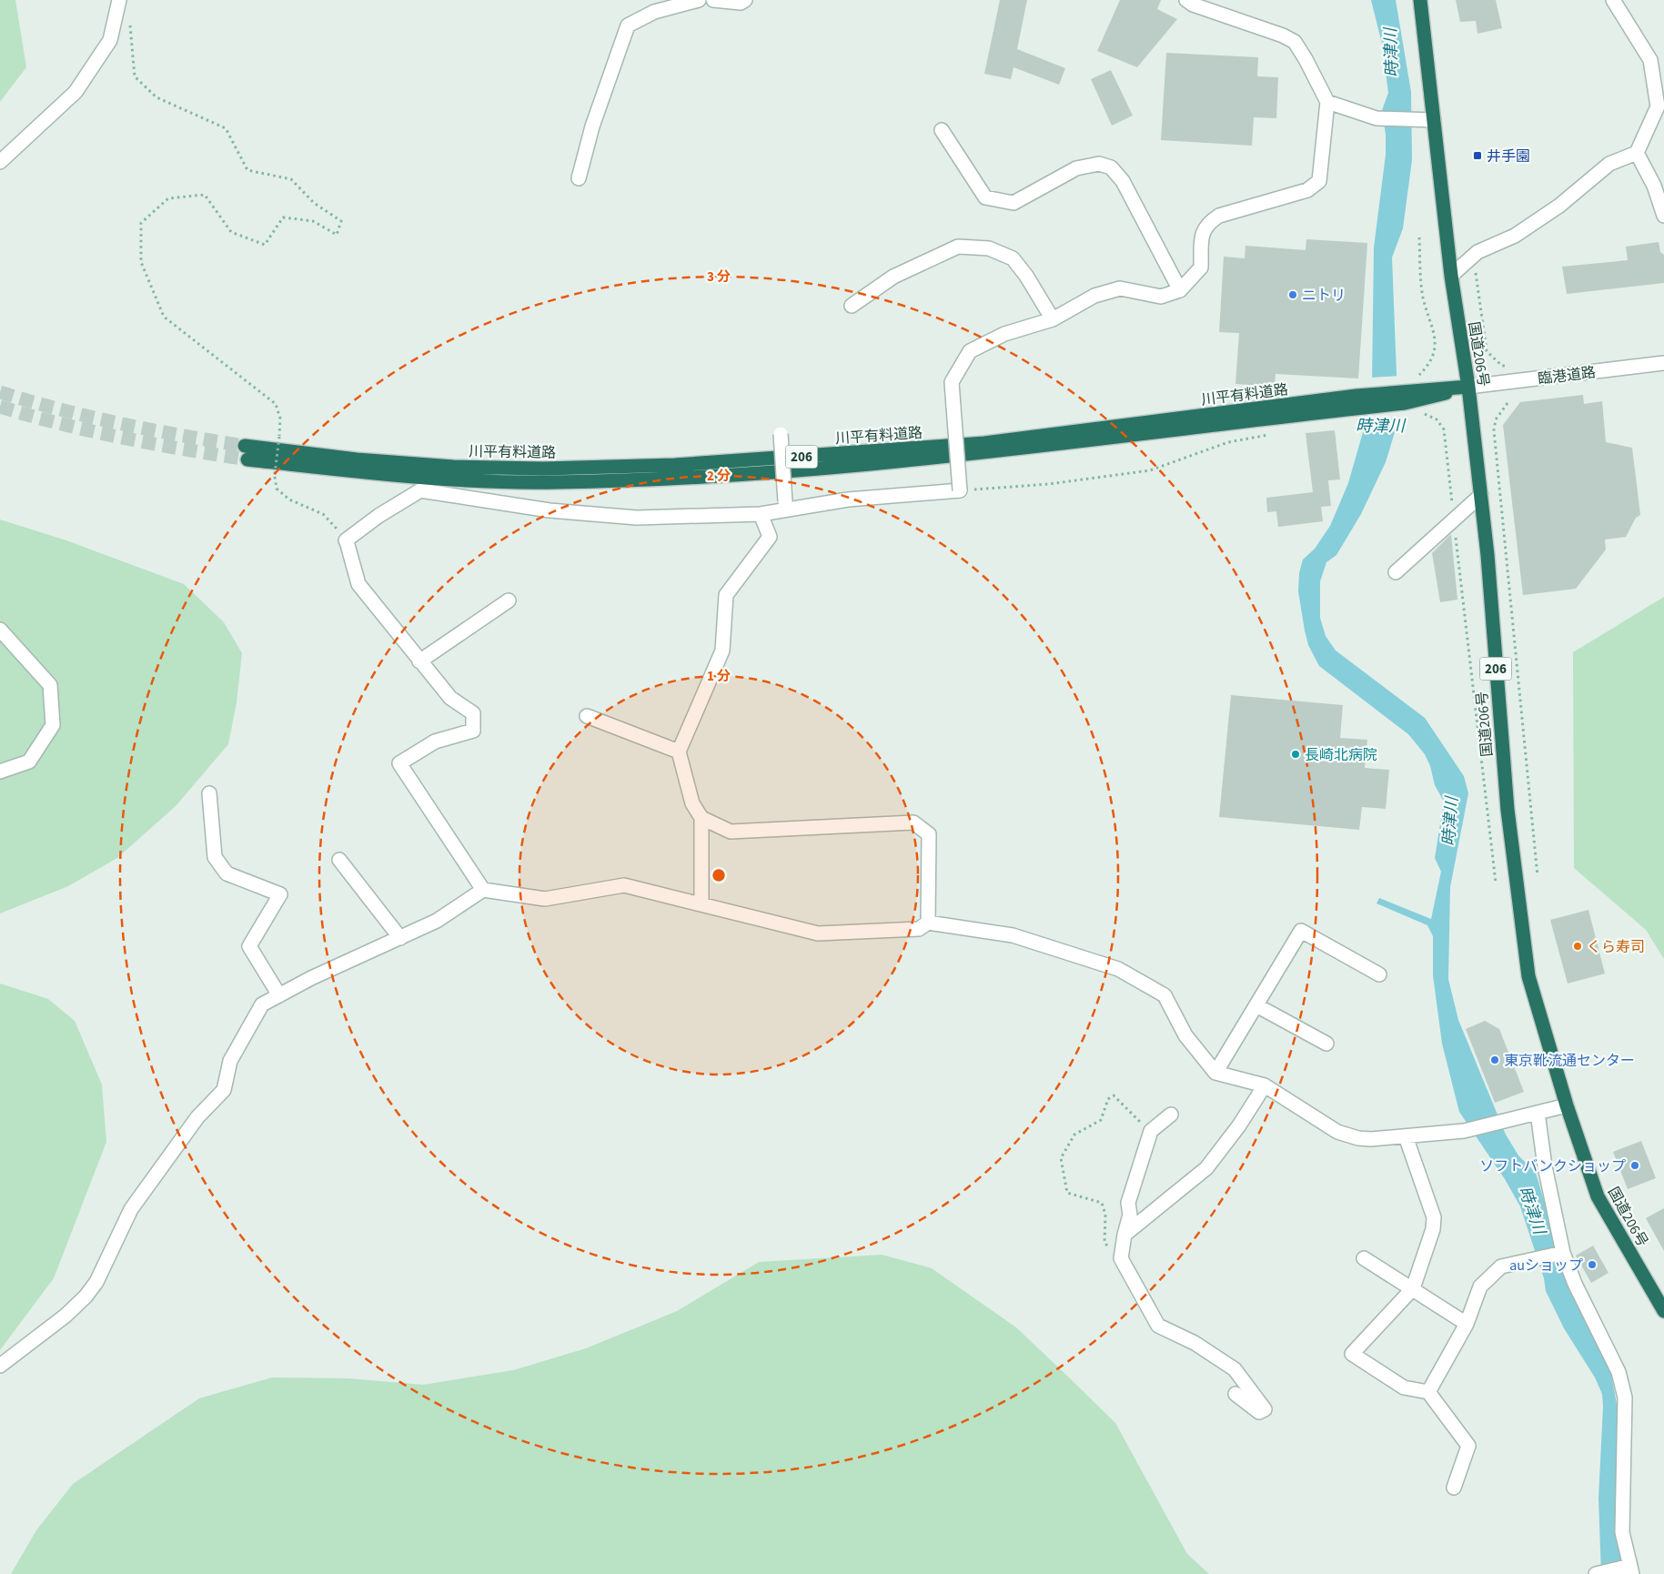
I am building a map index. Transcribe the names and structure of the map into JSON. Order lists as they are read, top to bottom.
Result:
{
  "streets": {
    "highway": ["国道206号", "川平有料道路", "206"],
    "street": ["臨港道路"]
  },
  "crossings": [
    ["国道206号", "臨港道路"],
    ["国道206号", "川平有料道路"],
    ["臨港道路", "川平有料道路"]
  ],
  "water": ["時津川"],
  "places": {
    "transit": ["井手園"],
    "other": [
      "ニトリ",
      "長崎北病院",
      "くら寿司",
      "東京靴流通センター",
      "ソフトバンクショップ",
      "auショップ"
    ]
  },
  "rings": ["3 分", "2 分", "1 分"]
}
